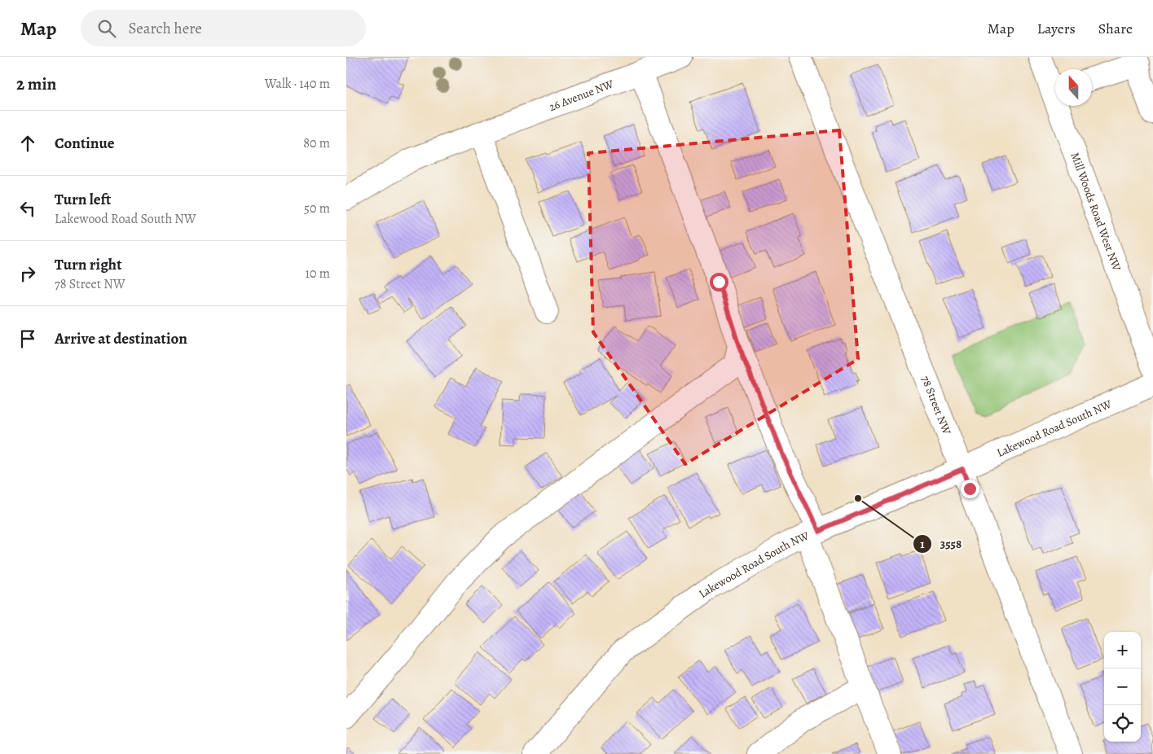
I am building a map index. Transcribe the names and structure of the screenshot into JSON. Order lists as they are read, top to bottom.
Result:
{
  "streets": {
    "street": [
      "26 Avenue NW",
      "Mill Woods Road West NW",
      "78 Street NW",
      "Lakewood Road South NW"
    ]
  },
  "crossings": [
    ["78 Street NW", "Lakewood Road South NW"]
  ],
  "places": ["3558"],
  "north": "top",
  "page": {
    "header": "Map",
    "search": "Search here",
    "nav": ["Map", "Layers", "Share"],
    "heading": ["2 min", "Walk · 140 m"],
    "list": [
      ["Continue", "80 m"],
      ["Turn left", "Lakewood Road South NW", "50 m"],
      ["Turn right", "78 Street NW", "10 m"],
      "Arrive at destination"
    ],
    "map_buttons": ["+", "−"]
  }
}
